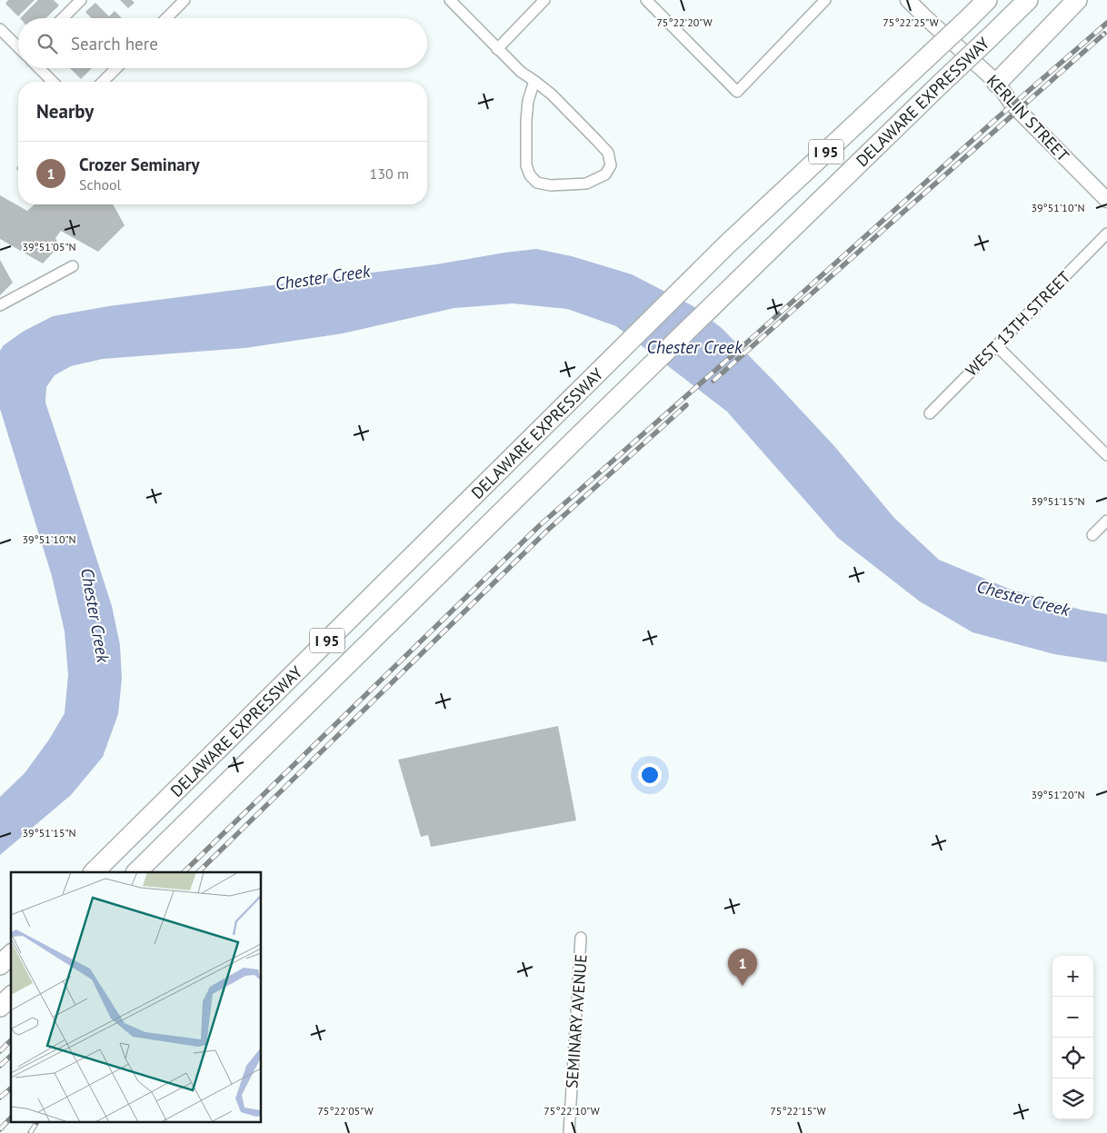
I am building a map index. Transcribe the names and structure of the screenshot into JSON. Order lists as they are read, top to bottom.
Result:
{
  "streets": {
    "highway": ["DELAWARE EXPRESSWAY", "I 95"],
    "main road": ["KERLIN STREET"],
    "street": ["WEST 13TH STREET", "SEMINARY AVENUE"]
  },
  "water": ["Chester Creek"],
  "page": {
    "search": "Search here",
    "heading": "Nearby",
    "list": [
      {
        "mark": "1",
        "name": "Crozer Seminary",
        "note": "School",
        "value": "130 m"
      }
    ],
    "pins": "1",
    "map_buttons": ["+", "−"]
  },
  "coordinates": [
    "75°22'20\"W",
    "75°22'25\"W",
    "39°51'10\"N",
    "39°51'05\"N",
    "39°51'15\"N",
    "39°51'20\"N",
    "75°22'05\"W",
    "75°22'10\"W",
    "75°22'15\"W"
  ]
}
